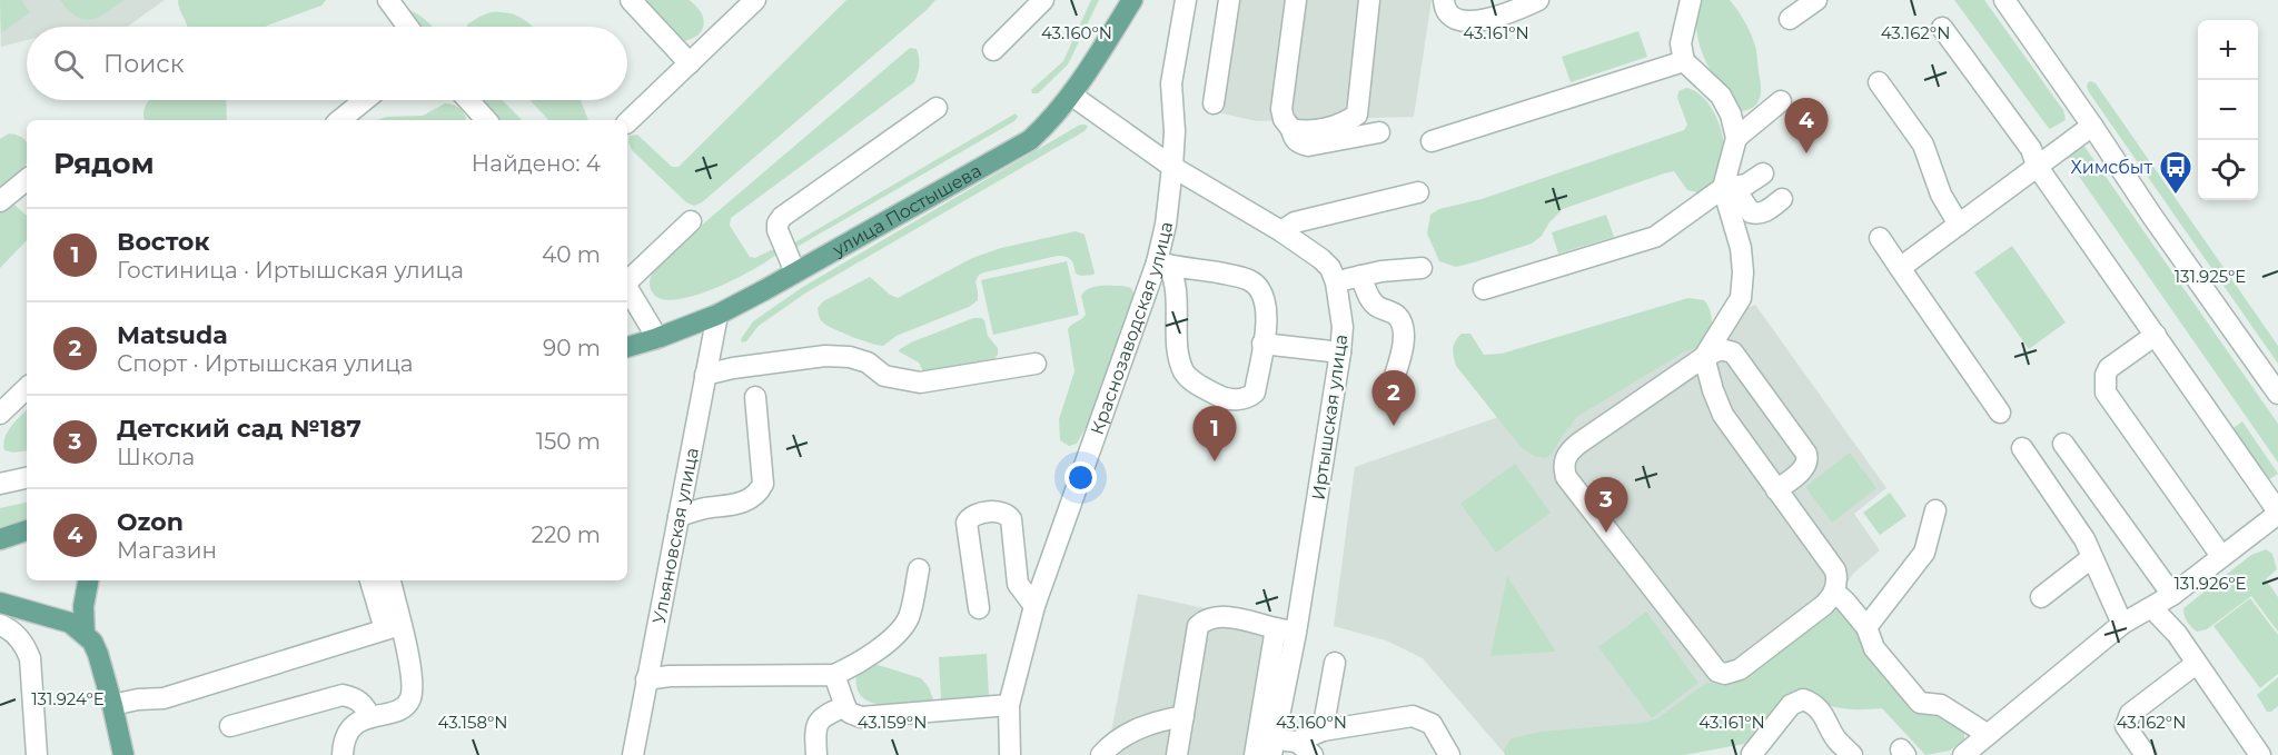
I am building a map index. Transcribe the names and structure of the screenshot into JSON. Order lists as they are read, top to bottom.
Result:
{
  "streets": {
    "main road": ["улица Постышева"],
    "street": ["Краснозаводская улица", "Иртышская улица", "Ульяновская улица"]
  },
  "crossings": [
    ["улица Постышева", "Иртышская улица"],
    ["улица Постышева", "Ульяновская улица"],
    ["Краснозаводская улица", "Иртышская улица"]
  ],
  "places": {
    "bus stop": ["Химсбыт"]
  },
  "page": {
    "map_buttons": ["+", "−"],
    "search": "Поиск",
    "pins": [
      "4",
      "2",
      "1",
      "3"
    ],
    "heading": ["Рядом", "Найдено: 4"],
    "list": [
      {
        "mark": "1",
        "name": "Восток",
        "note": "Гостиница · Иртышская улица",
        "value": "40 m"
      },
      {
        "mark": "2",
        "name": "Matsuda",
        "note": "Спорт · Иртышская улица",
        "value": "90 m"
      },
      {
        "mark": "3",
        "name": "Детский сад №187",
        "note": "Школа",
        "value": "150 m"
      },
      {
        "mark": "4",
        "name": "Ozon",
        "note": "Магазин",
        "value": "220 m"
      }
    ]
  },
  "coordinates": [
    "43.160°N",
    "43.161°N",
    "43.162°N",
    "131.925°E",
    "131.926°E",
    "131.924°E",
    "43.158°N",
    "43.159°N"
  ]
}
